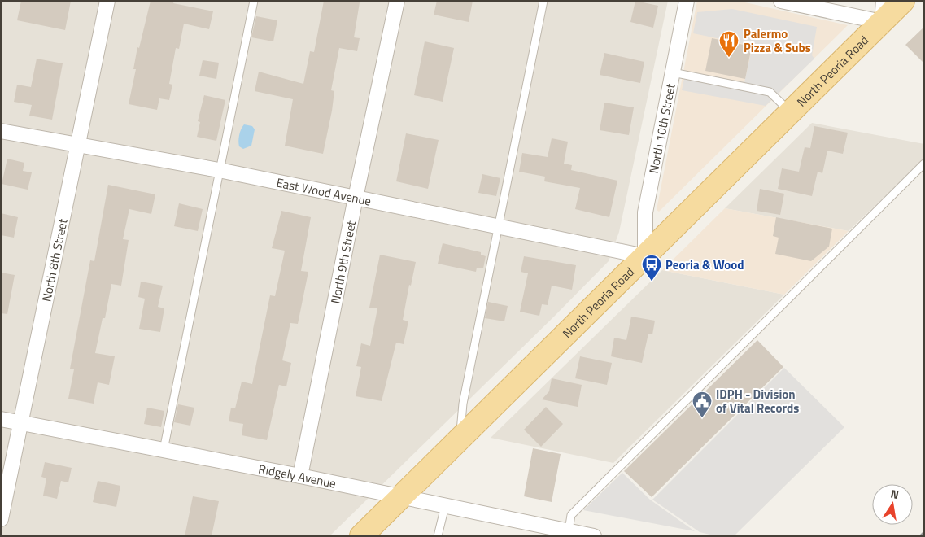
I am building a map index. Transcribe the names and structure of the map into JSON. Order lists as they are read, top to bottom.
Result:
{
  "streets": {
    "main road": ["North Peoria Road"],
    "street": [
      "North 10th Street",
      "East Wood Avenue",
      "North 8th Street",
      "North 9th Street",
      "Ridgely Avenue"
    ]
  },
  "crossings": [
    ["North Peoria Road", "North 10th Street"],
    ["North Peoria Road", "East Wood Avenue"],
    ["North Peoria Road", "Ridgely Avenue"],
    ["North 10th Street", "East Wood Avenue"],
    ["East Wood Avenue", "North 8th Street"],
    ["East Wood Avenue", "North 9th Street"],
    ["North 8th Street", "Ridgely Avenue"],
    ["North 9th Street", "Ridgely Avenue"]
  ],
  "places": {
    "restaurant": ["Palermo Pizza & Subs"],
    "bus stop": ["Peoria & Wood"],
    "public building": ["IDPH - Division of Vital Records"]
  },
  "north": "top"
}
